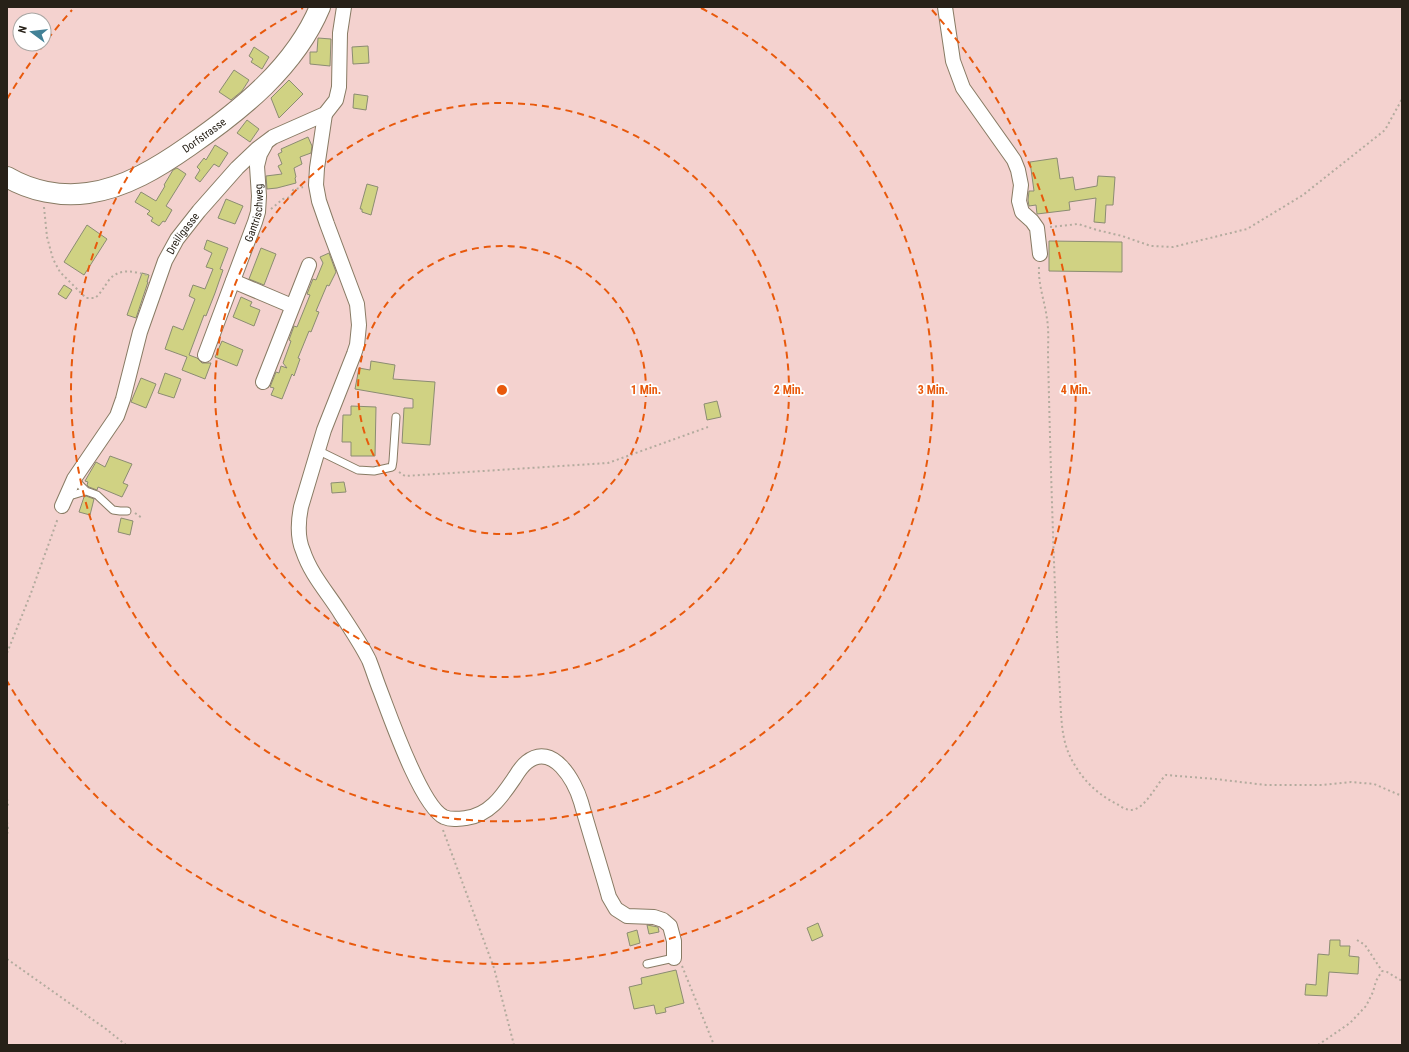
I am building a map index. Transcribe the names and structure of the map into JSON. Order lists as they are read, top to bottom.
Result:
{
  "streets": {
    "street": ["Dorfstrasse", "Gantrischweg", "Dreiligasse"]
  },
  "crossings": [
    ["Gantrischweg", "Dreiligasse"]
  ],
  "north": "left",
  "rings": [
    "1 Min.",
    "2 Min.",
    "3 Min.",
    "4 Min."
  ]
}
